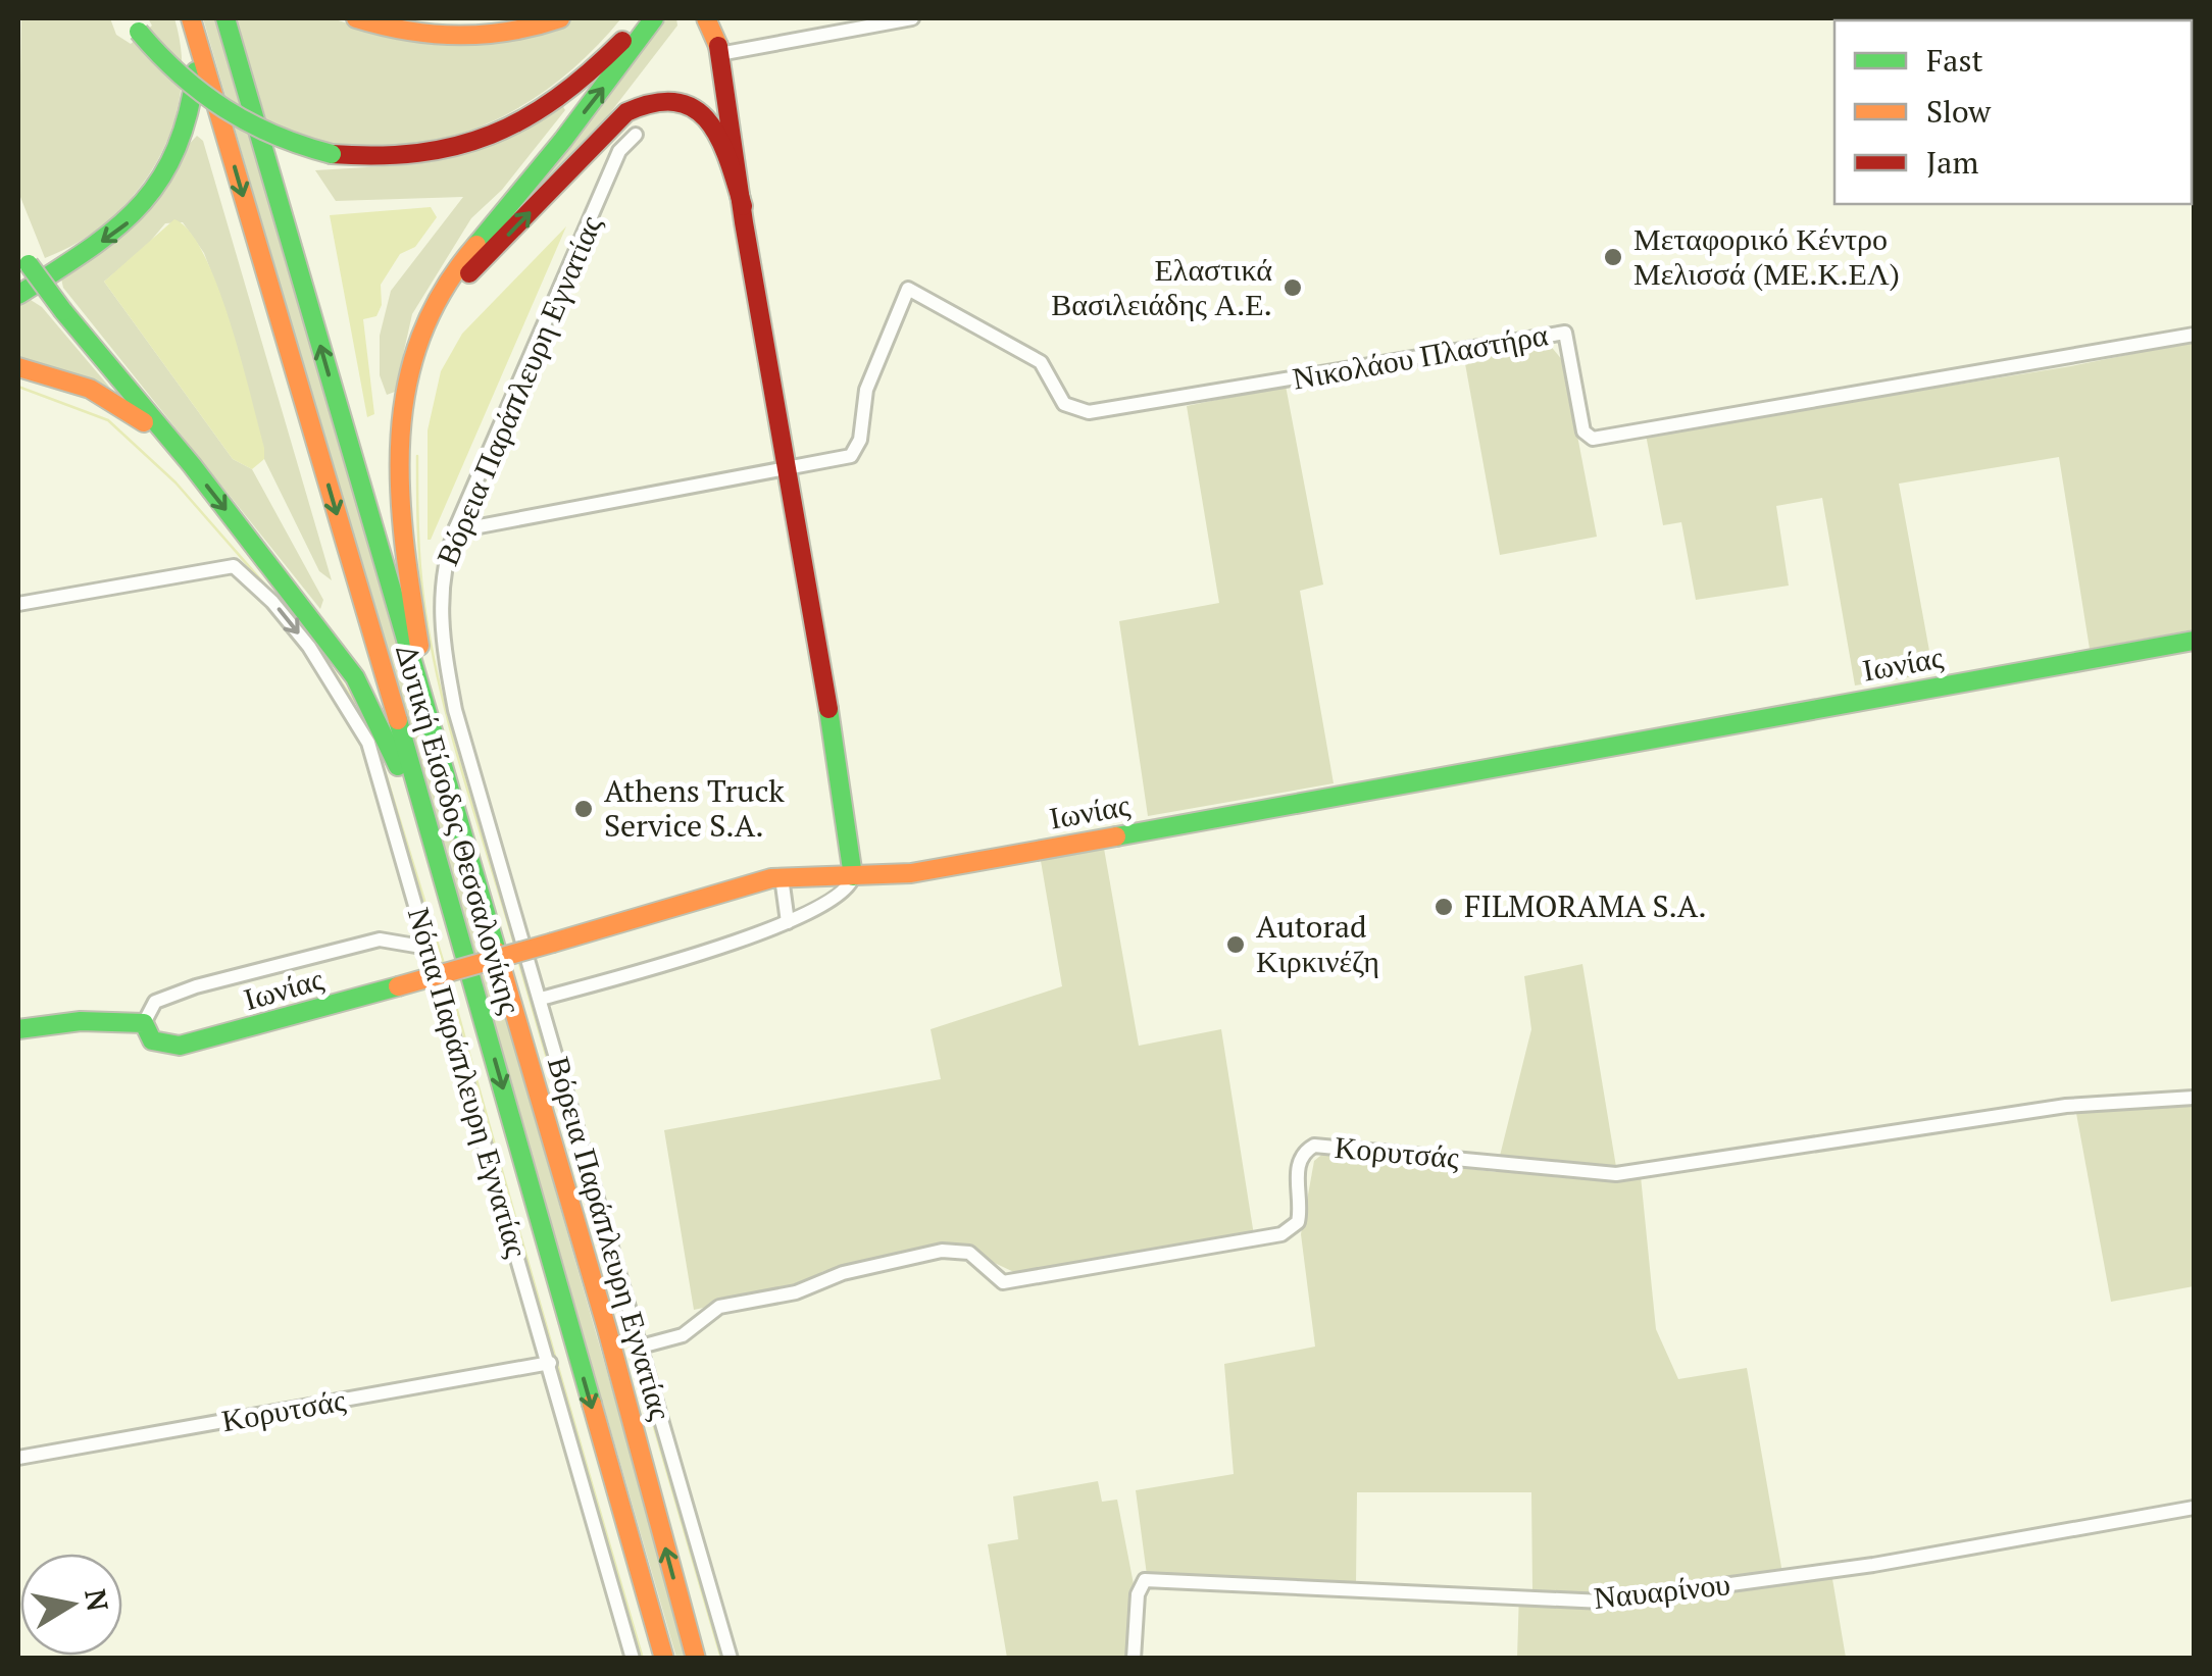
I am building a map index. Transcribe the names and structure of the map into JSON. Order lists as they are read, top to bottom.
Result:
{
  "streets": {
    "main road": ["Ιωνίας", "Δυτική Είσοδος Θεσσαλονίκης"],
    "street": [
      "Νικολάου Πλαστήρα",
      "Βόρεια Παράπλευρη Εγνατίας",
      "Νότια Παράπλευρη Εγνατίας",
      "Κορυτσάς",
      "Ναυαρίνου"
    ]
  },
  "crossings": [
    ["Βόρεια Παράπλευρη Εγνατίας", "Κορυτσάς"],
    ["Νότια Παράπλευρη Εγνατίας", "Κορυτσάς"]
  ],
  "one_way": ["Νότια Παράπλευρη Εγνατίας"],
  "places": [
    "Μεταφορικό Κέντρο Μελισσά (ΜΕ.Κ.ΕΛ)",
    "Ελαστικά Βασιλειάδης Α.Ε.",
    "Athens Truck Service S.A.",
    "FILMORAMA S.A.",
    "Autorad Κιρκινέζη"
  ],
  "legend": ["Fast", "Slow", "Jam"],
  "north": "right"
}
